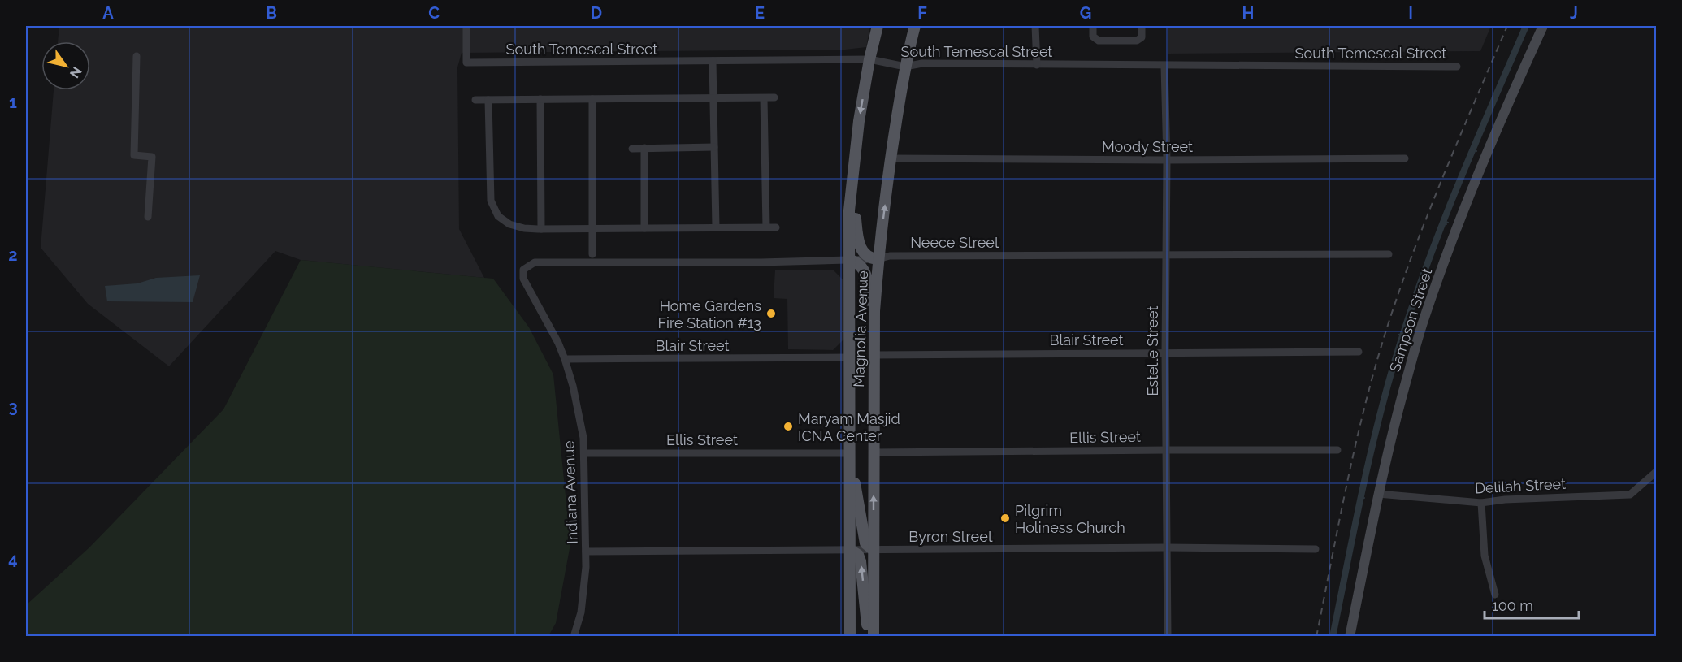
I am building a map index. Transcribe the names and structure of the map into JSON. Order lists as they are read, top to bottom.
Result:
{
  "streets": {
    "main road": ["Magnolia Avenue"],
    "street": [
      "South Temescal Street",
      "Moody Street",
      "Neece Street",
      "Sampson Street",
      "Blair Street",
      "Estelle Street",
      "Ellis Street",
      "Delilah Street",
      "Indiana Avenue",
      "Byron Street"
    ]
  },
  "crossings": [
    ["South Temescal Street", "Magnolia Avenue"],
    ["South Temescal Street", "Estelle Street"],
    ["Moody Street", "Magnolia Avenue"],
    ["Moody Street", "Estelle Street"],
    ["Neece Street", "Magnolia Avenue"],
    ["Neece Street", "Estelle Street"],
    ["Neece Street", "Indiana Avenue"],
    ["Sampson Street", "Delilah Street"],
    ["Magnolia Avenue", "Blair Street"],
    ["Magnolia Avenue", "Ellis Street"],
    ["Magnolia Avenue", "Byron Street"],
    ["Blair Street", "Estelle Street"],
    ["Blair Street", "Indiana Avenue"],
    ["Estelle Street", "Ellis Street"],
    ["Estelle Street", "Byron Street"],
    ["Ellis Street", "Indiana Avenue"],
    ["Indiana Avenue", "Byron Street"]
  ],
  "places": ["Home Gardens Fire Station #13", "Maryam Masjid ICNA Center", "Pilgrim Holiness Church"],
  "scale_bar": "100 m",
  "north": "bottom right",
  "grid": {
    "columns": [
      "A",
      "B",
      "C",
      "D",
      "E",
      "F",
      "G",
      "H",
      "I",
      "J"
    ],
    "rows": [
      "1",
      "2",
      "3",
      "4"
    ]
  }
}
